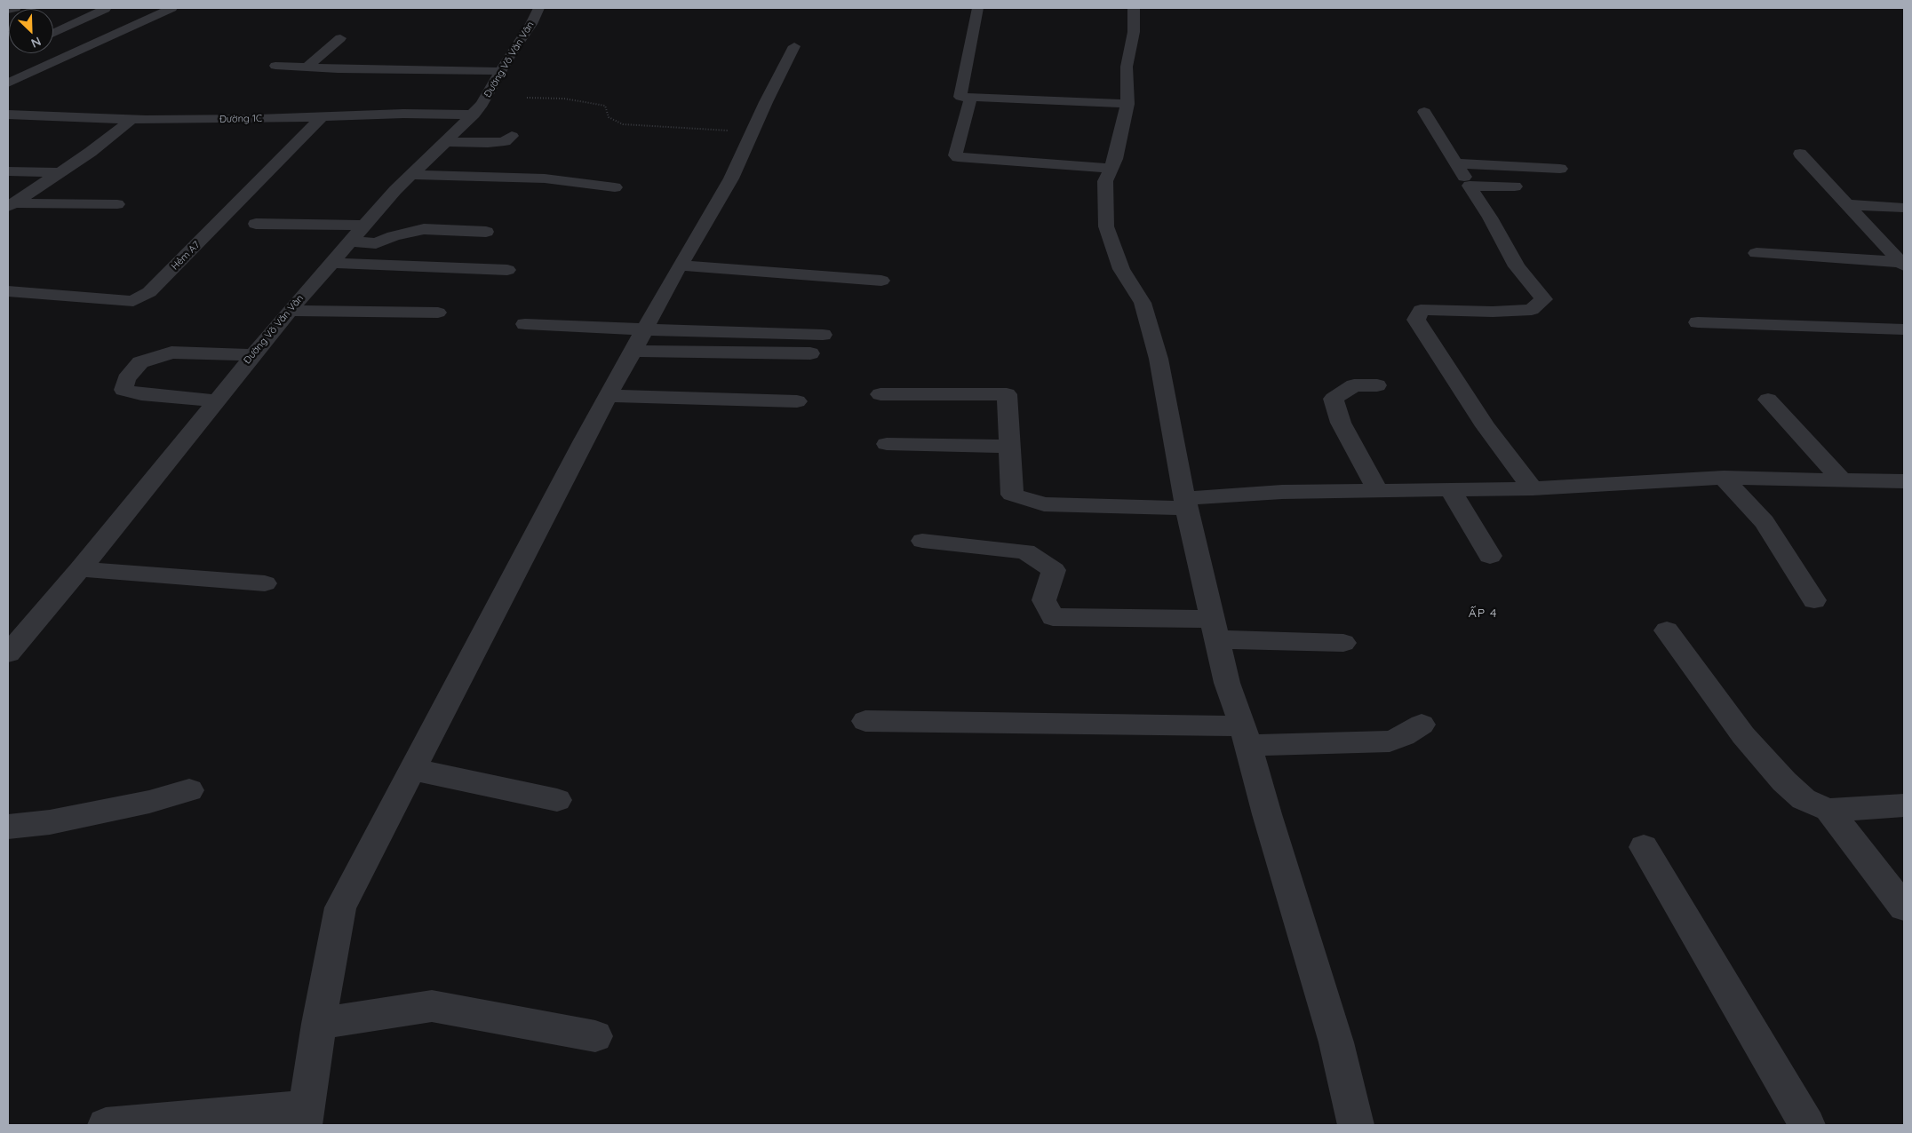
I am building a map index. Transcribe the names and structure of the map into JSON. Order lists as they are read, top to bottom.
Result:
{
  "streets": {
    "street": ["Đường Võ Văn Vân", "Đường 1C", "Hẻm A7"]
  },
  "crossings": [
    ["Đường Võ Văn Vân", "Đường 1C"],
    ["Đường 1C", "Hẻm A7"]
  ],
  "districts": ["ẤP 4"],
  "north": "bottom right"
}
